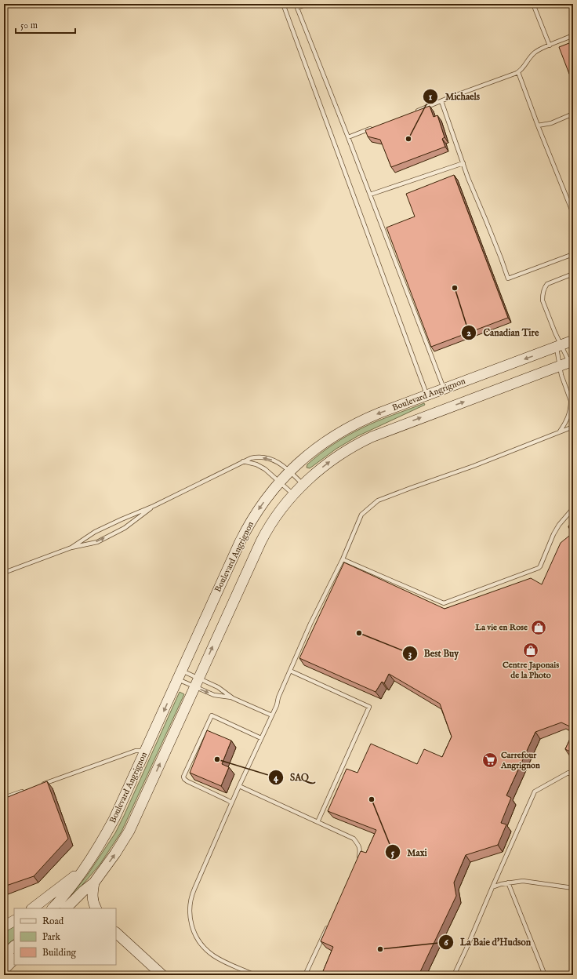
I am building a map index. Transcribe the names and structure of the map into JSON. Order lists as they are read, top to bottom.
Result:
{
  "streets": {
    "main road": ["Boulevard Angrignon"]
  },
  "places": {
    "other": [
      "Michaels",
      "Canadian Tire",
      "Best Buy",
      "SAQ",
      "Maxi",
      "La Baie d'Hudson"
    ],
    "shop": ["La vie en Rose", "Centre Japonais de la Photo"],
    "supermarket": ["Carrefour Angrignon"]
  },
  "legend": ["Road", "Park", "Building"],
  "scale_bar": "50 m"
}
